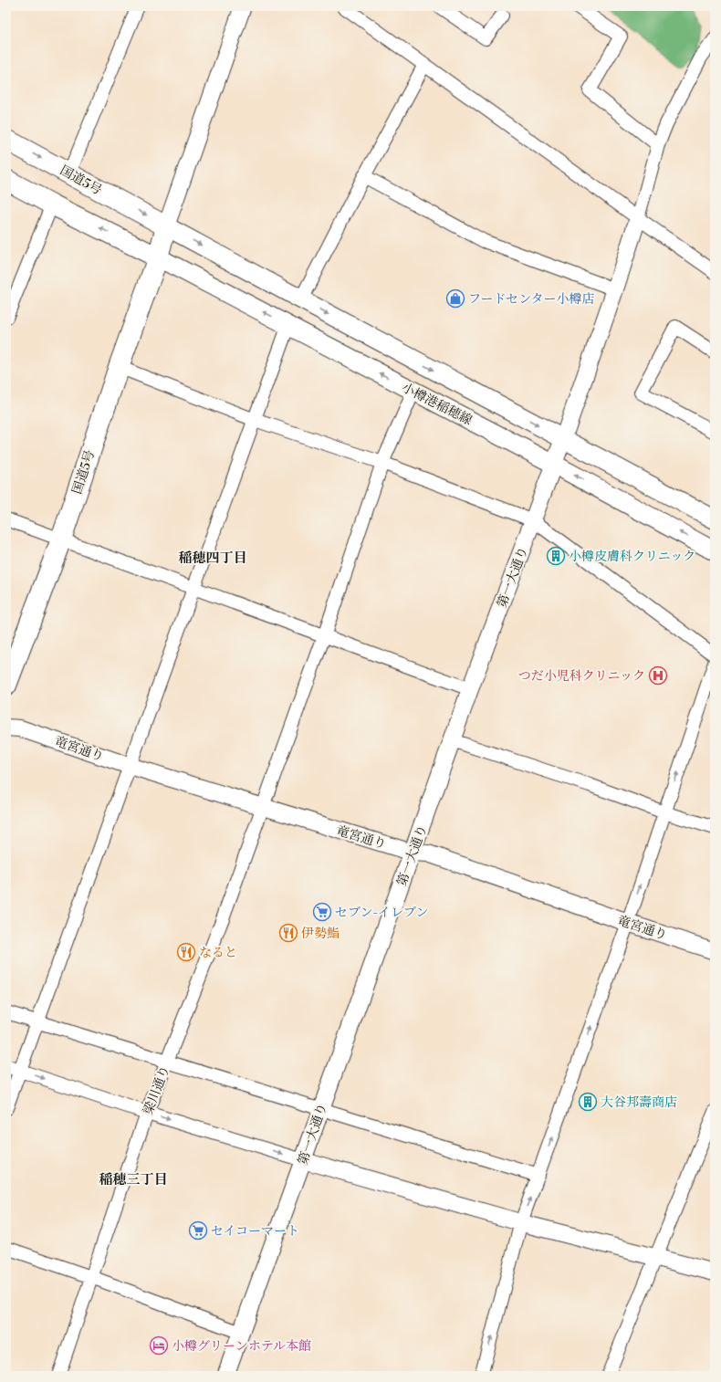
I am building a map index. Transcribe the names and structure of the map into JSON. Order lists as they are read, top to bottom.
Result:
{
  "streets": {
    "highway": ["国道5号"],
    "main road": ["小樽港稲穂線"],
    "street": ["第一大通り", "竜宮通り", "梁川通り"]
  },
  "crossings": [
    ["国道5号", "小樽港稲穂線"],
    ["小樽港稲穂線", "第一大通り"],
    ["小樽港稲穂線", "梁川通り"],
    ["第一大通り", "竜宮通り"],
    ["竜宮通り", "梁川通り"]
  ],
  "districts": ["稲穂四丁目", "稲穂三丁目"],
  "places": {
    "shop": ["フードセンター小樽店"],
    "building": ["小樽皮膚科クリニック", "大谷邦壽商店"],
    "hospital": ["つだ小児科クリニック"],
    "supermarket": ["セブン-イレブン", "セイコーマート"],
    "restaurant": ["伊勢鮨", "なると"],
    "hotel": ["小樽グリーンホテル本館"]
  }
}
